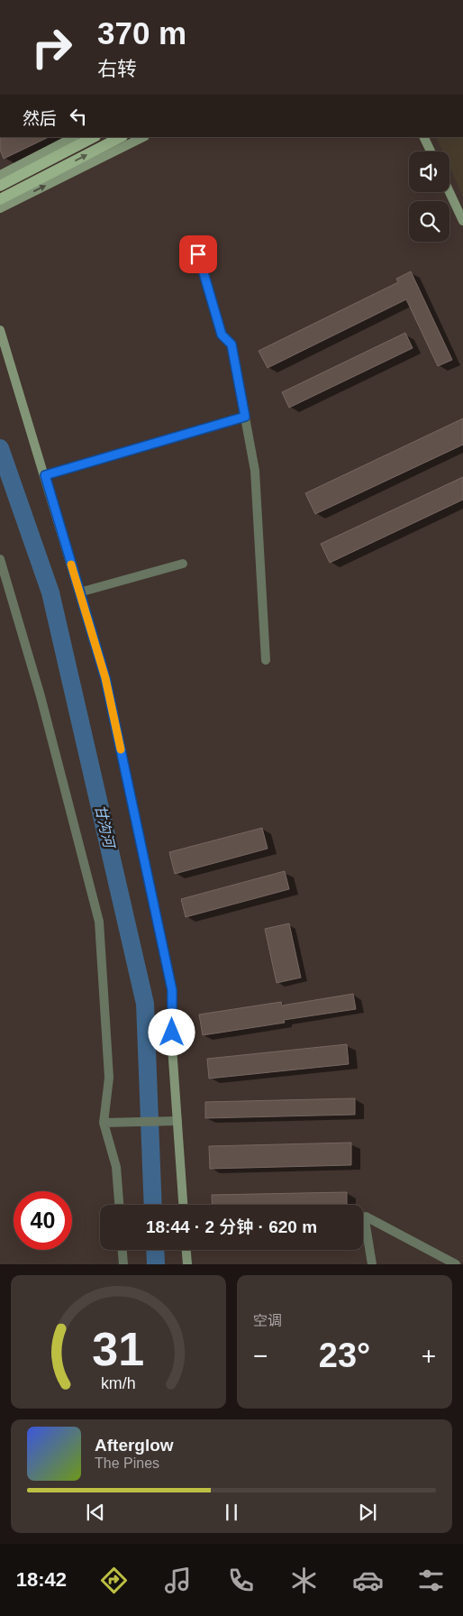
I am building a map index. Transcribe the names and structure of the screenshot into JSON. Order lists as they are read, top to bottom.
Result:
{
  "water": ["甘沟河"],
  "page": {
    "turn": ["370 m", "右转"],
    "then": "然后",
    "limit": "40",
    "trip": "18:44 · 2 分钟 · 620 m",
    "tile": "空调",
    "heat": ["−", "23°", "+"],
    "song": ["Afterglow", "The Pines"],
    "tabs": "18:42",
    "gauge": ["31", "km/h"]
  }
}
